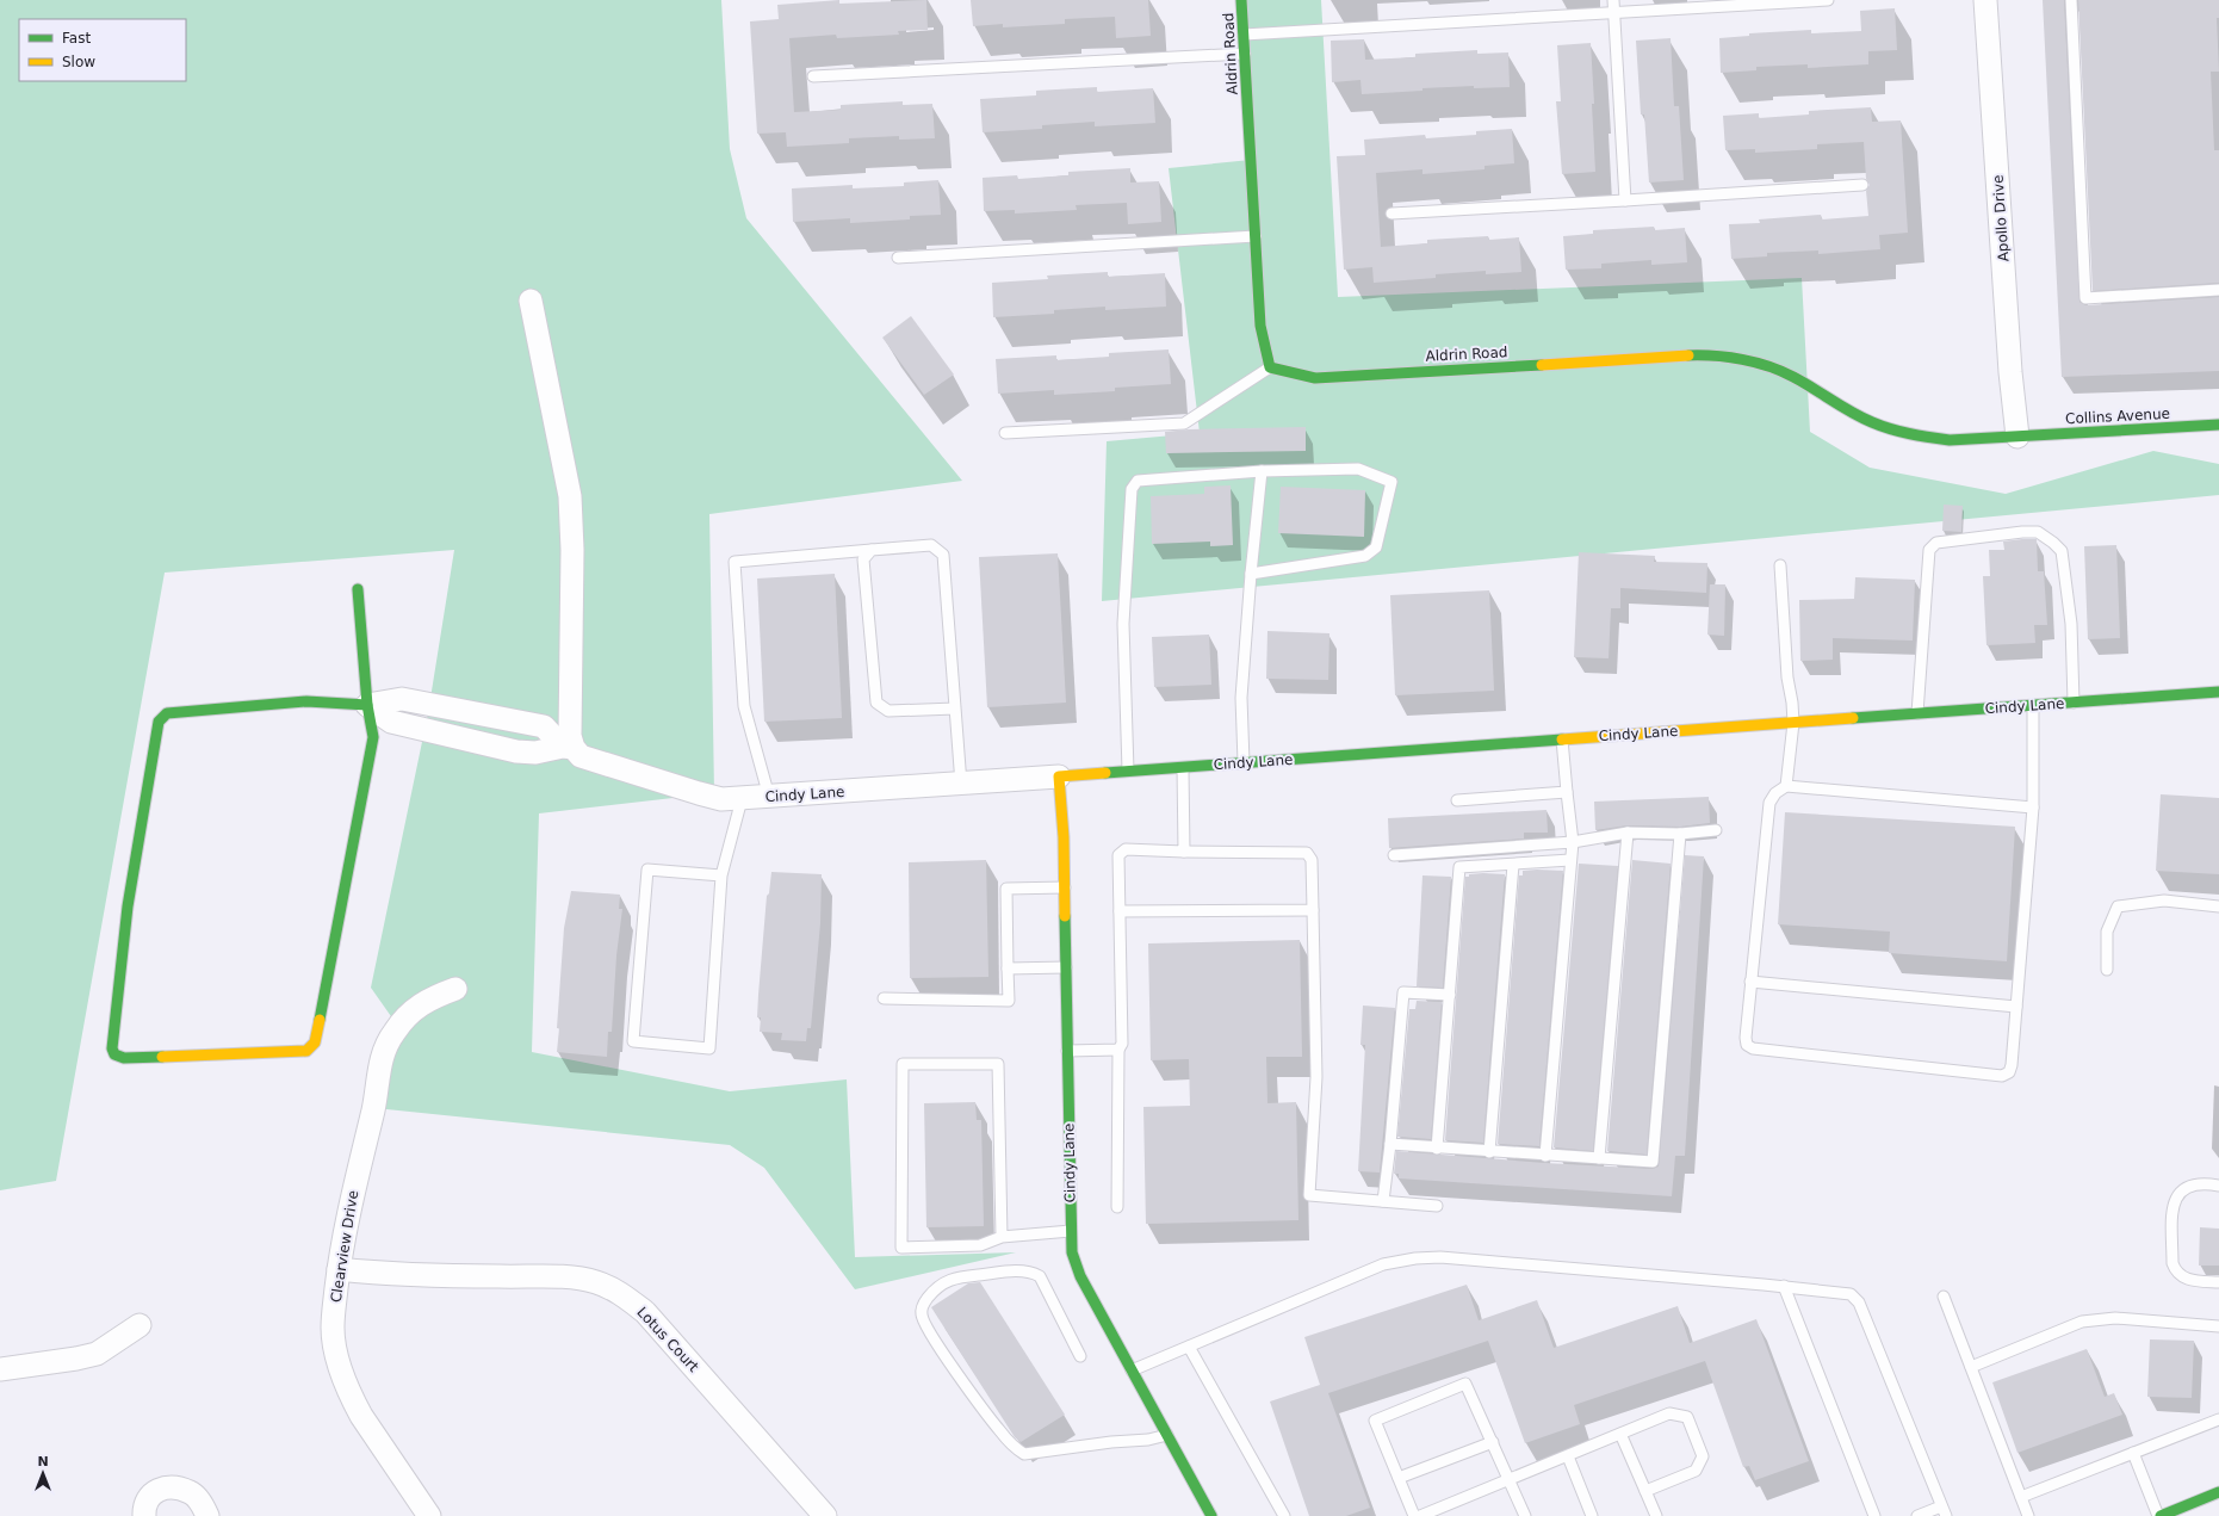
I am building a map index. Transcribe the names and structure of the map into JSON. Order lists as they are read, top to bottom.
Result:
{
  "streets": {
    "street": [
      "Aldrin Road",
      "Apollo Drive",
      "Collins Avenue",
      "Cindy Lane",
      "Clearview Drive",
      "Lotus Court"
    ]
  },
  "crossings": [
    ["Aldrin Road", "Apollo Drive"],
    ["Aldrin Road", "Collins Avenue"],
    ["Apollo Drive", "Collins Avenue"],
    ["Clearview Drive", "Lotus Court"]
  ],
  "legend": ["Fast", "Slow"],
  "north": "top"
}
